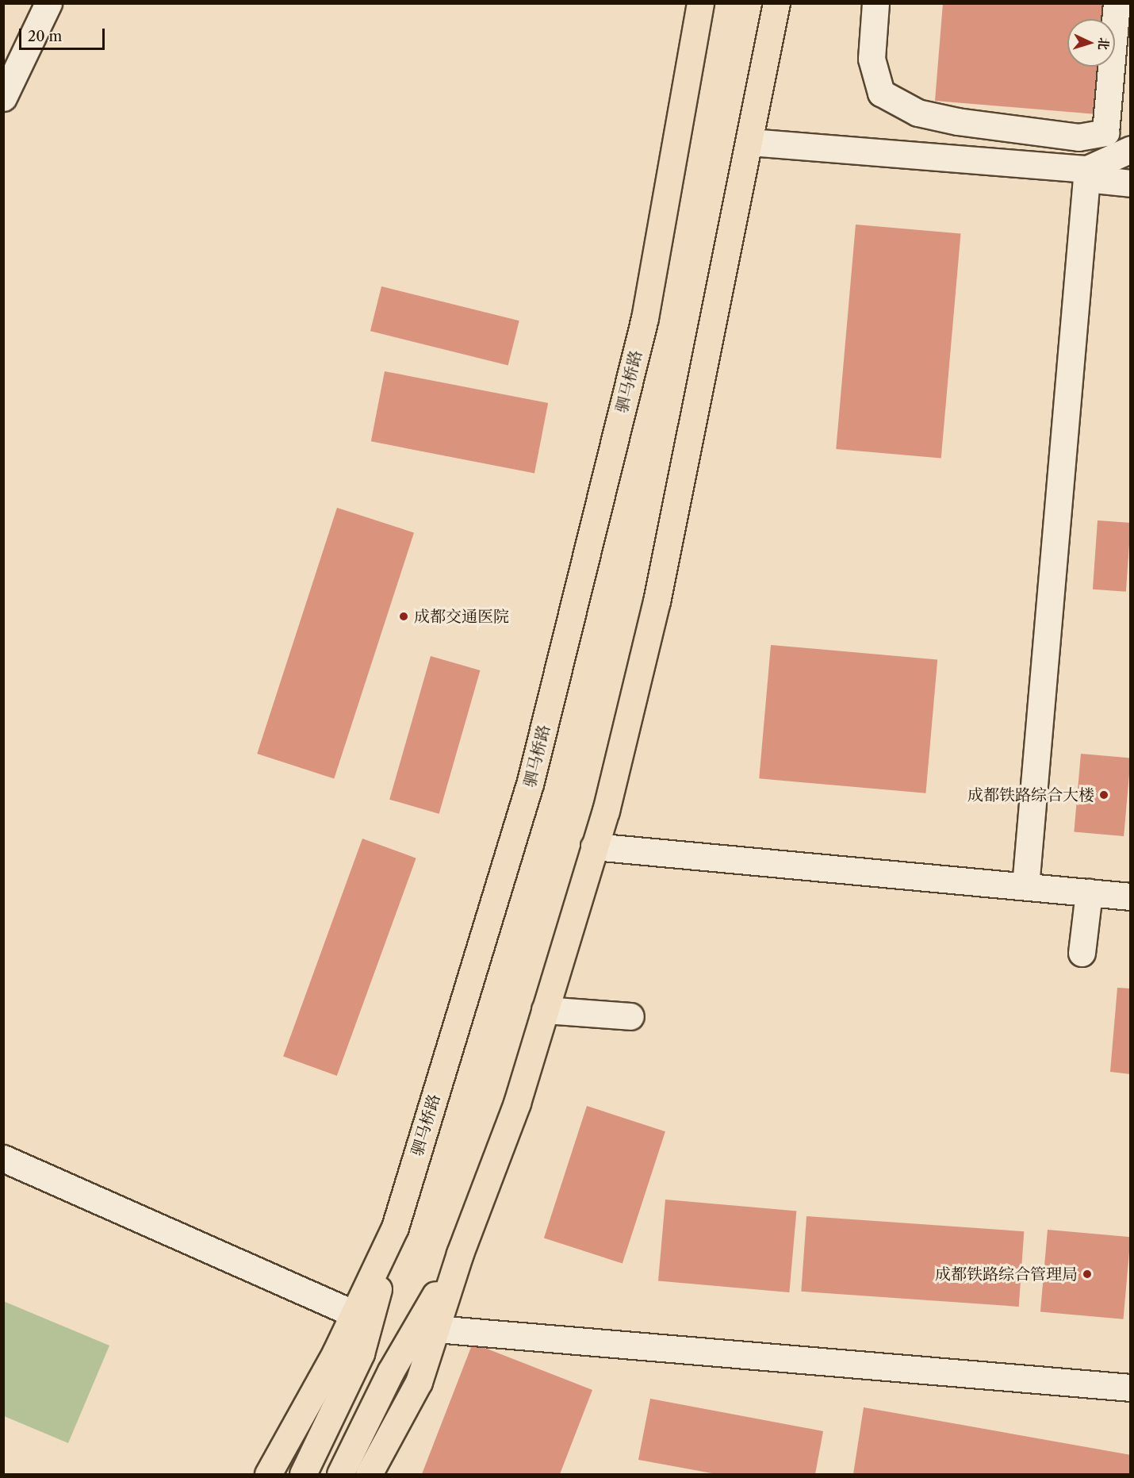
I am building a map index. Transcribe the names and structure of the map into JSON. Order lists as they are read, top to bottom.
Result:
{
  "streets": {
    "main road": ["驷马桥路"]
  },
  "places": ["成都交通医院", "成都铁路综合大楼", "成都铁路综合管理局"],
  "scale_bar": "20 m",
  "north": "right"
}
